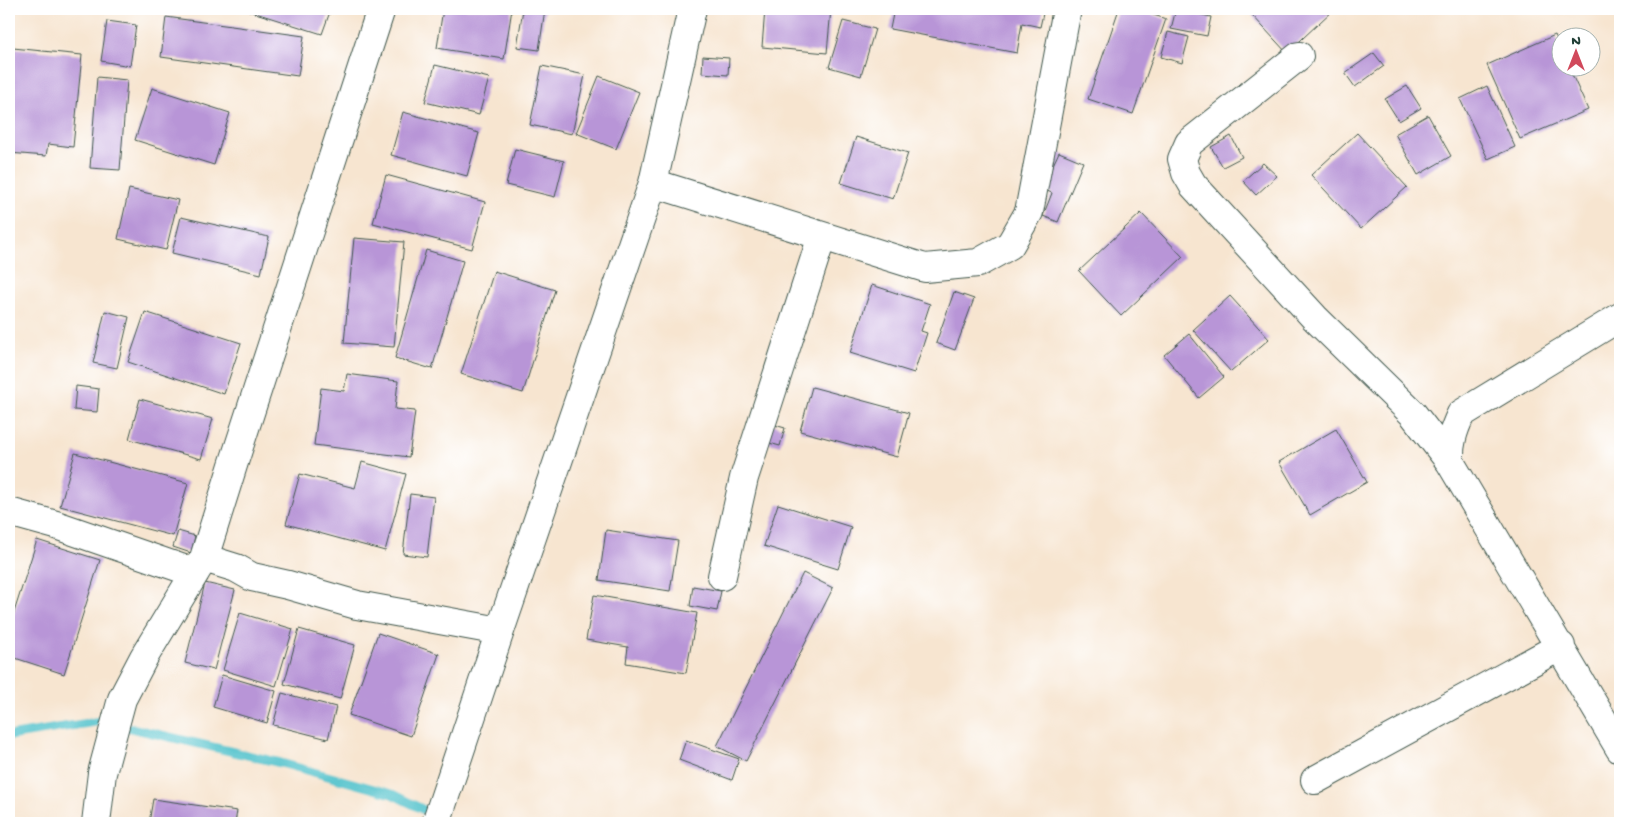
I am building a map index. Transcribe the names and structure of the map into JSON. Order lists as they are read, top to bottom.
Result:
{
  "north": "top"
}
